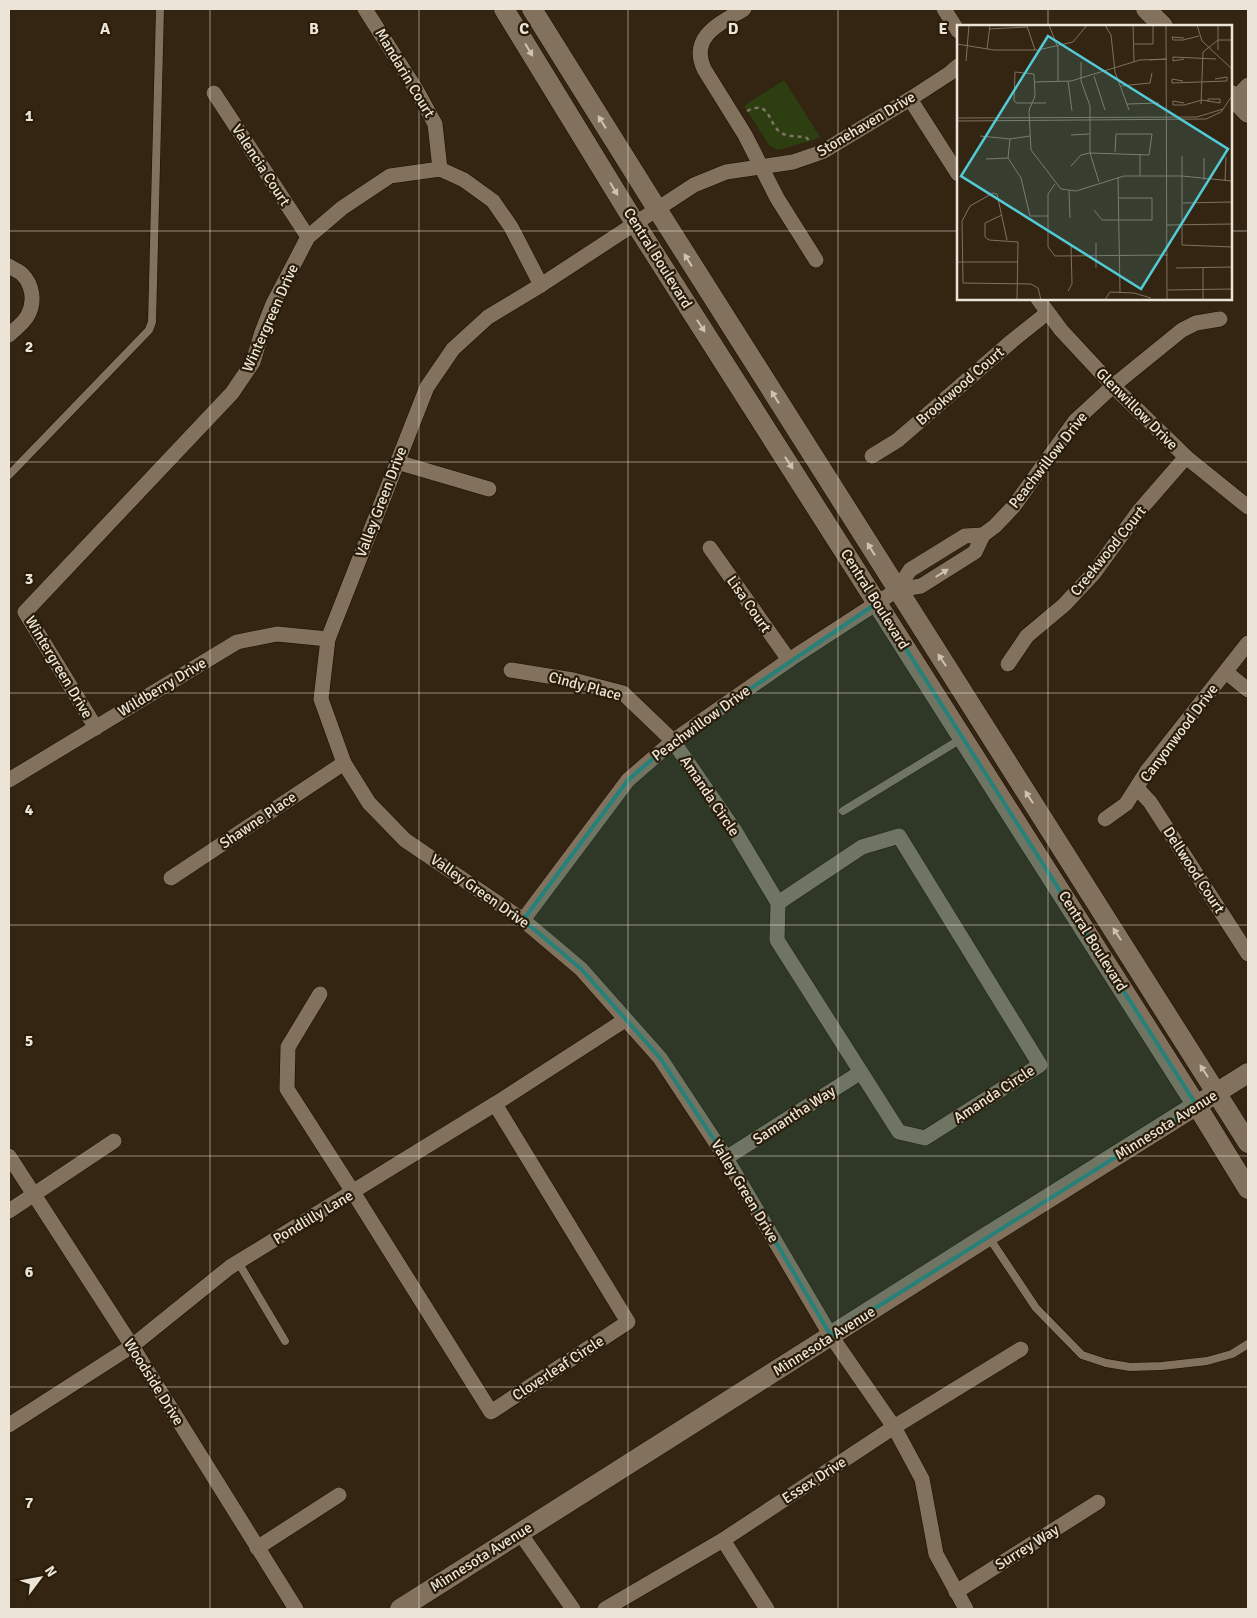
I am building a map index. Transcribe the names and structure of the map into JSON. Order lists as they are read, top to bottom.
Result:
{
  "streets": {
    "street": [
      "Mandarin Court",
      "Stonehaven Drive",
      "Valencia Court",
      "Central Boulevard",
      "Wintergreen Drive",
      "Brookwood Court",
      "Glenwillow Drive",
      "Peachwillow Drive",
      "Valley Green Drive",
      "Creekwood Court",
      "Lisa Court",
      "Cindy Place",
      "Wildberry Drive",
      "Canyonwood Drive",
      "Amanda Circle",
      "Shawne Place",
      "Dellwood Court",
      "Samantha Way",
      "Minnesota Avenue",
      "Pondlilly Lane",
      "Cloverleaf Circle",
      "Woodside Drive",
      "Essex Drive",
      "Surrey Way"
    ]
  },
  "crossings": [
    ["Mandarin Court", "Wintergreen Drive"],
    ["Stonehaven Drive", "Central Boulevard"],
    ["Stonehaven Drive", "Valley Green Drive"],
    ["Valencia Court", "Wintergreen Drive"],
    ["Central Boulevard", "Peachwillow Drive"],
    ["Central Boulevard", "Valley Green Drive"],
    ["Central Boulevard", "Minnesota Avenue"],
    ["Wintergreen Drive", "Wildberry Drive"],
    ["Brookwood Court", "Glenwillow Drive"],
    ["Glenwillow Drive", "Peachwillow Drive"],
    ["Glenwillow Drive", "Creekwood Court"],
    ["Peachwillow Drive", "Valley Green Drive"],
    ["Peachwillow Drive", "Lisa Court"],
    ["Peachwillow Drive", "Cindy Place"],
    ["Peachwillow Drive", "Amanda Circle"],
    ["Valley Green Drive", "Wildberry Drive"],
    ["Valley Green Drive", "Shawne Place"],
    ["Valley Green Drive", "Samantha Way"],
    ["Valley Green Drive", "Minnesota Avenue"],
    ["Valley Green Drive", "Pondlilly Lane"],
    ["Valley Green Drive", "Essex Drive"],
    ["Valley Green Drive", "Surrey Way"],
    ["Cindy Place", "Amanda Circle"],
    ["Canyonwood Drive", "Dellwood Court"],
    ["Amanda Circle", "Samantha Way"],
    ["Pondlilly Lane", "Cloverleaf Circle"],
    ["Pondlilly Lane", "Woodside Drive"]
  ],
  "north": "top right",
  "grid": {
    "columns": [
      "A",
      "B",
      "C",
      "D",
      "E"
    ],
    "rows": [
      "1",
      "2",
      "3",
      "4",
      "5",
      "6",
      "7"
    ]
  }
}
